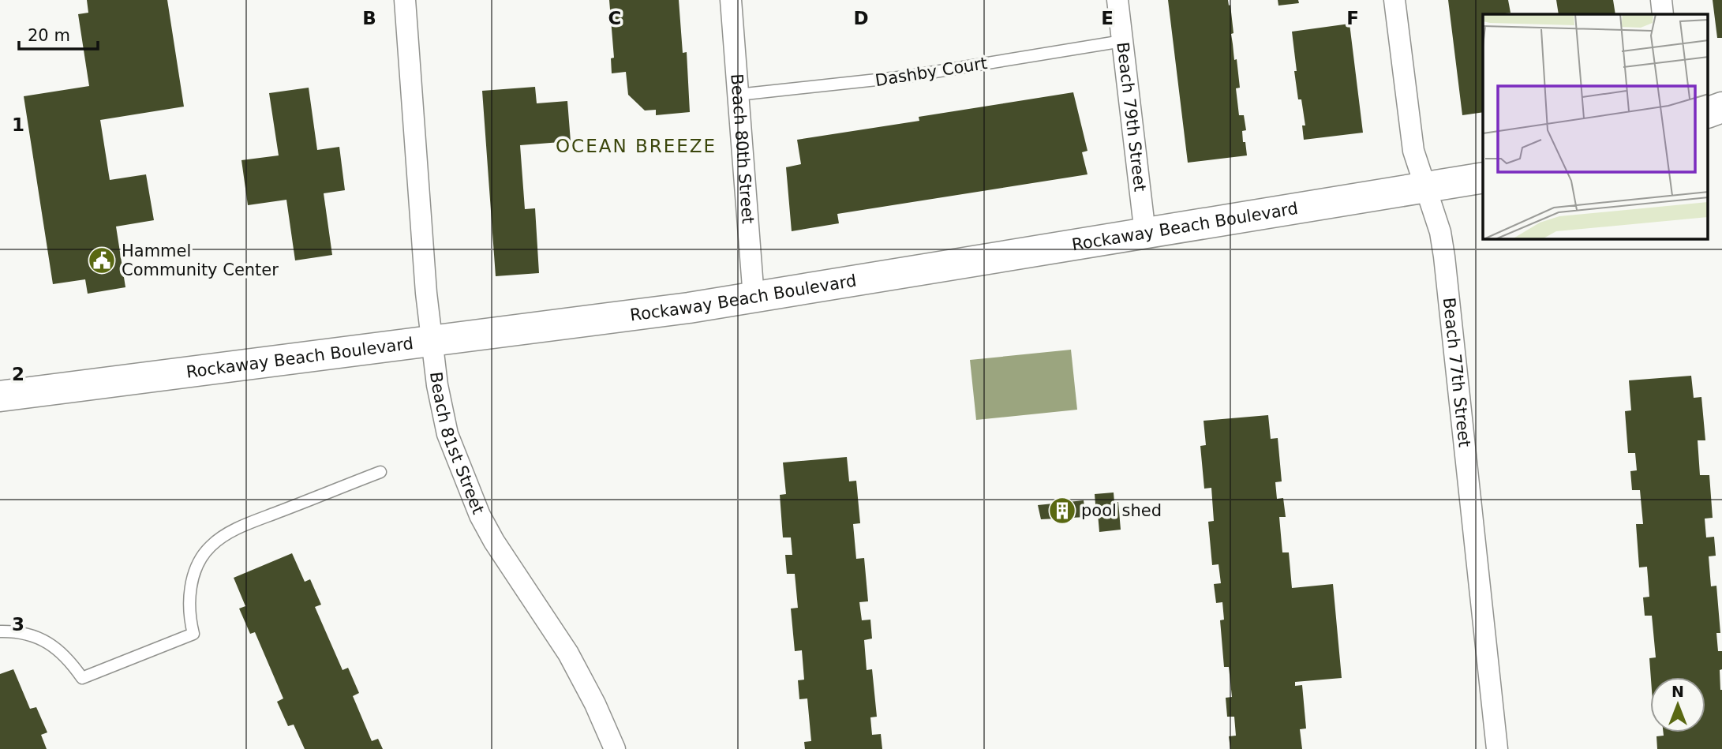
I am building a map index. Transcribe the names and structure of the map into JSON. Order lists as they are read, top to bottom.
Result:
{
  "streets": {
    "main road": ["Rockaway Beach Boulevard"],
    "street": [
      "Beach 79th Street",
      "Beach 80th Street",
      "Beach 77th Street",
      "Beach 81st Street"
    ],
    "lane": ["Dashby Court"]
  },
  "crossings": [
    ["Dashby Court", "Beach 79th Street"],
    ["Dashby Court", "Beach 80th Street"],
    ["Beach 79th Street", "Rockaway Beach Boulevard"],
    ["Beach 80th Street", "Rockaway Beach Boulevard"],
    ["Rockaway Beach Boulevard", "Beach 77th Street"],
    ["Rockaway Beach Boulevard", "Beach 81st Street"]
  ],
  "districts": ["OCEAN BREEZE"],
  "places": {
    "public building": ["Hammel Community Center"],
    "building": ["pool shed"]
  },
  "scale_bar": "20 m",
  "north": "top",
  "grid": {
    "columns": [
      "B",
      "C",
      "D",
      "E",
      "F"
    ],
    "rows": ["1", "2", "3"]
  }
}
